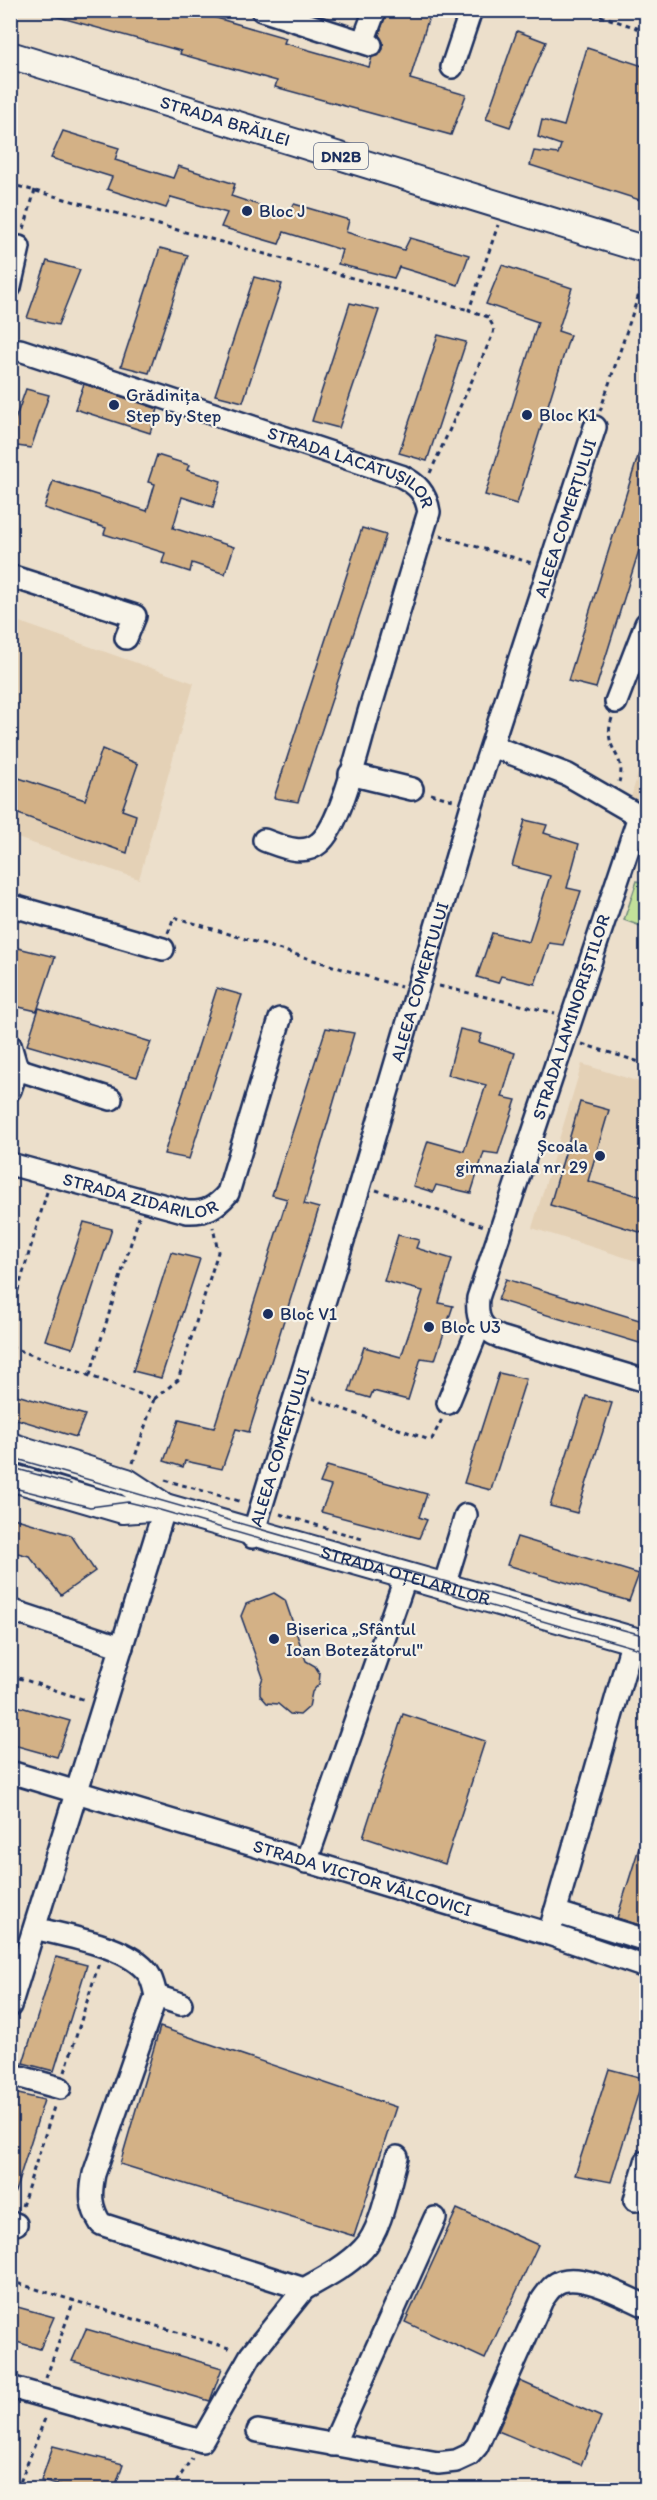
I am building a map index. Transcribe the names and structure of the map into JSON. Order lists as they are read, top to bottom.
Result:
{
  "streets": {
    "main road": ["STRADA BRĂILEI", "DN2B", "STRADA OȚELARILOR"],
    "street": [
      "STRADA LĂCĂTUȘILOR",
      "ALEEA COMERȚULUI",
      "STRADA LAMINORIȘTILOR",
      "STRADA ZIDARILOR",
      "STRADA VICTOR VÂLCOVICI"
    ]
  },
  "crossings": [
    ["ALEEA COMERȚULUI", "STRADA OȚELARILOR"]
  ],
  "places": [
    "Bloc J",
    "Grădinița Step by Step",
    "Bloc K1",
    "Școala gimnaziala nr. 29",
    "Bloc V1",
    "Bloc U3",
    "Biserica „Sfântul Ioan Botezătorul\""
  ]
}
